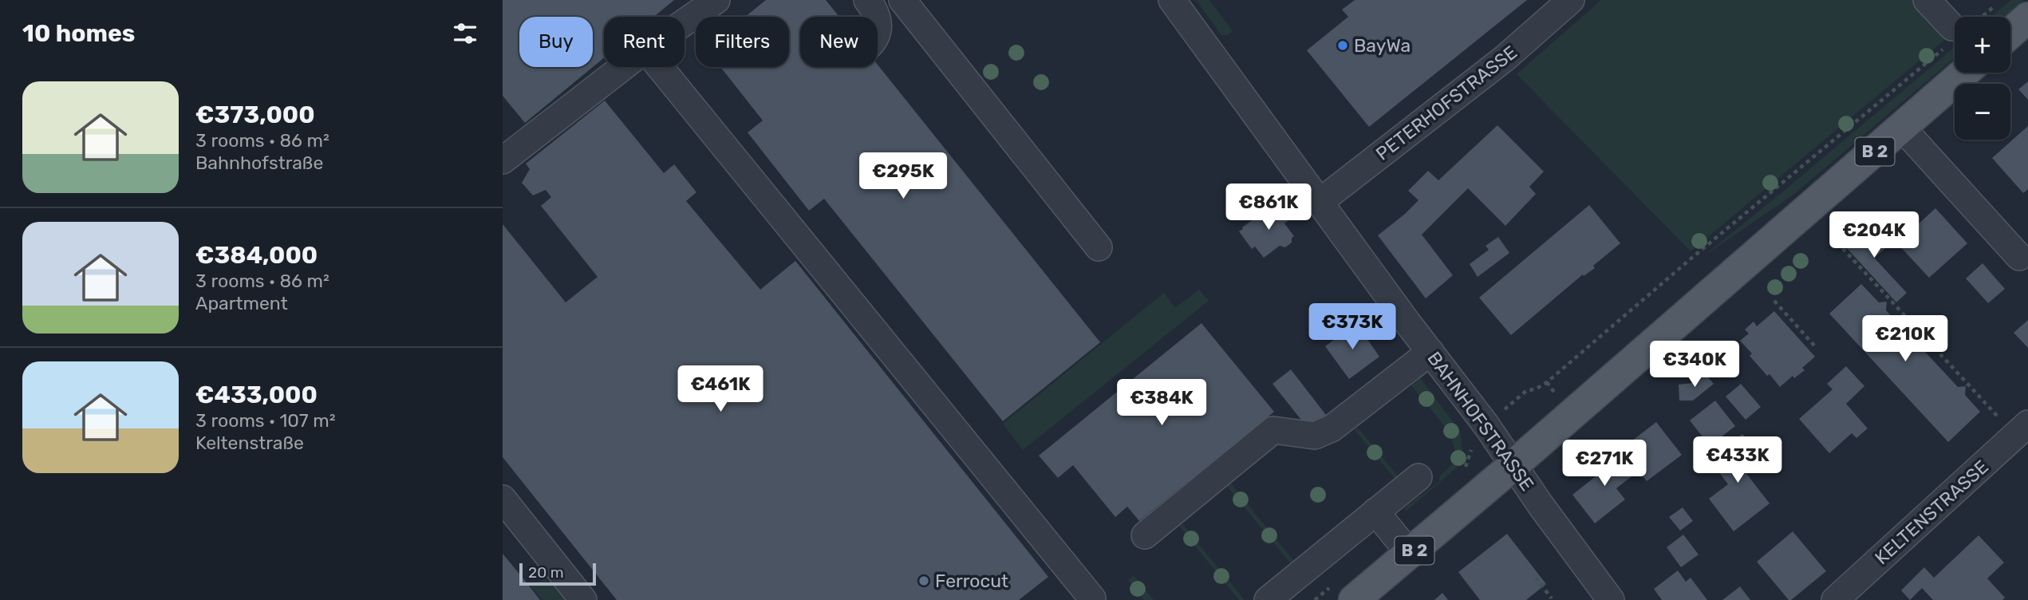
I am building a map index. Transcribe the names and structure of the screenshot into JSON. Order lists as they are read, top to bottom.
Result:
{
  "streets": {
    "main road": ["B 2"],
    "street": ["PETERHOFSTRASSE", "BAHNHOFSTRASSE", "KELTENSTRASSE"]
  },
  "crossings": [
    ["PETERHOFSTRASSE", "BAHNHOFSTRASSE"],
    ["B 2", "BAHNHOFSTRASSE"]
  ],
  "places": ["BayWa", "Ferrocut"],
  "scale_bar": "20 m",
  "page": {
    "heading": "10 homes",
    "map_buttons": ["+", "−"],
    "chip": [
      "Buy",
      "Rent",
      "Filters",
      "New"
    ],
    "list": [
      {
        "name": "€373,000",
        "note": "3 rooms · 86 m² · Bahnhofstraße"
      },
      {
        "name": "€384,000",
        "note": "3 rooms · 86 m² · Apartment"
      },
      {
        "name": "€433,000",
        "note": "3 rooms · 107 m² · Keltenstraße"
      }
    ],
    "price": [
      "€295K",
      "€861K",
      "€204K",
      "€373K",
      "€210K",
      "€340K",
      "€461K",
      "€384K",
      "€433K",
      "€271K"
    ],
    "scale": "20 m"
  }
}
